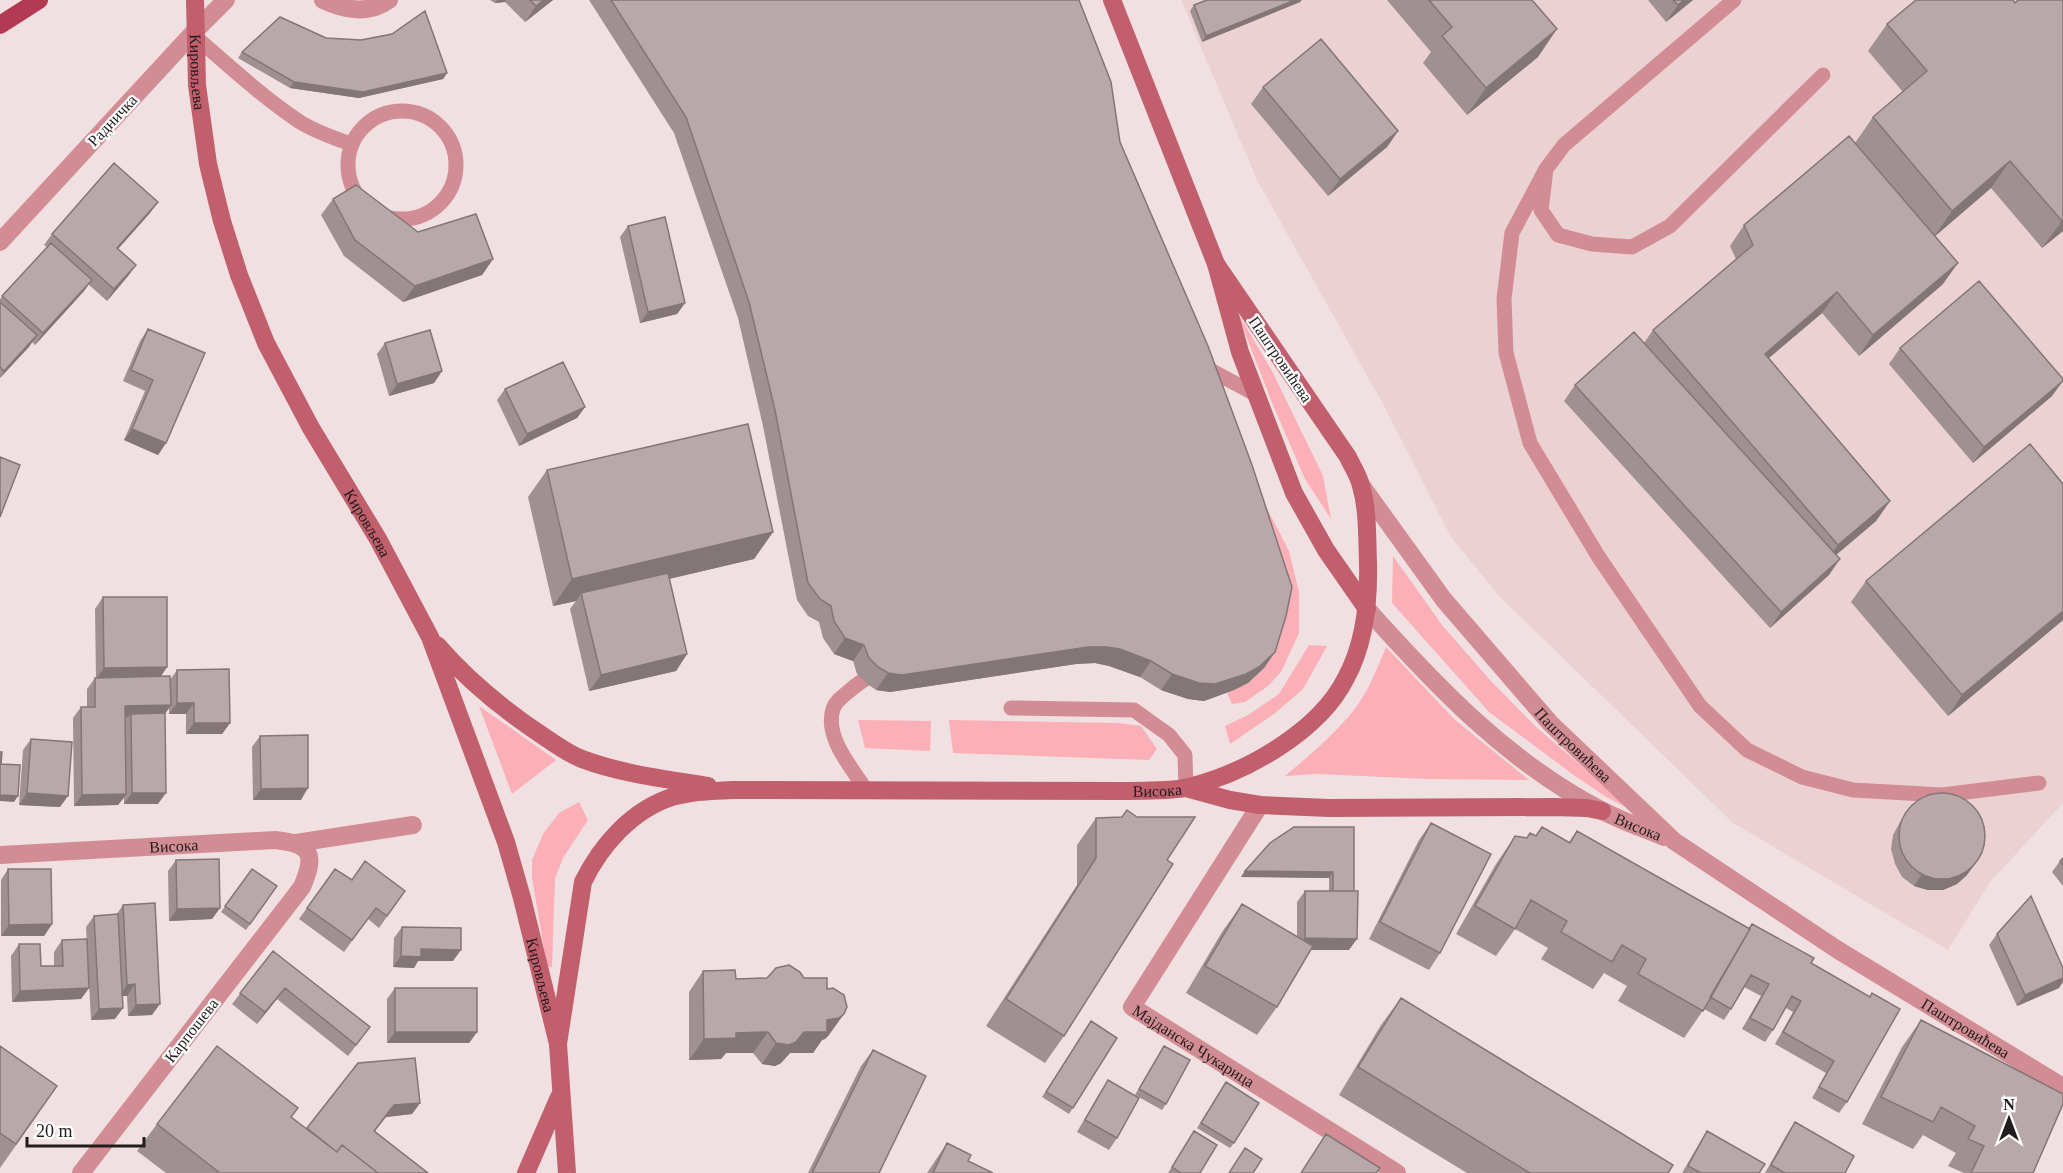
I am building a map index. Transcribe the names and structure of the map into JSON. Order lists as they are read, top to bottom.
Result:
{
  "streets": {
    "main road": ["Кировљева", "Паштровићева", "Висока"],
    "street": ["Радничка", "Карпошева", "Мајданска Чукарица"]
  },
  "crossings": [
    ["Кировљева", "Висока"],
    ["Паштровићева", "Висока"],
    ["Висока", "Карпошева"]
  ],
  "scale_bar": "20 m",
  "north": "top"
}
